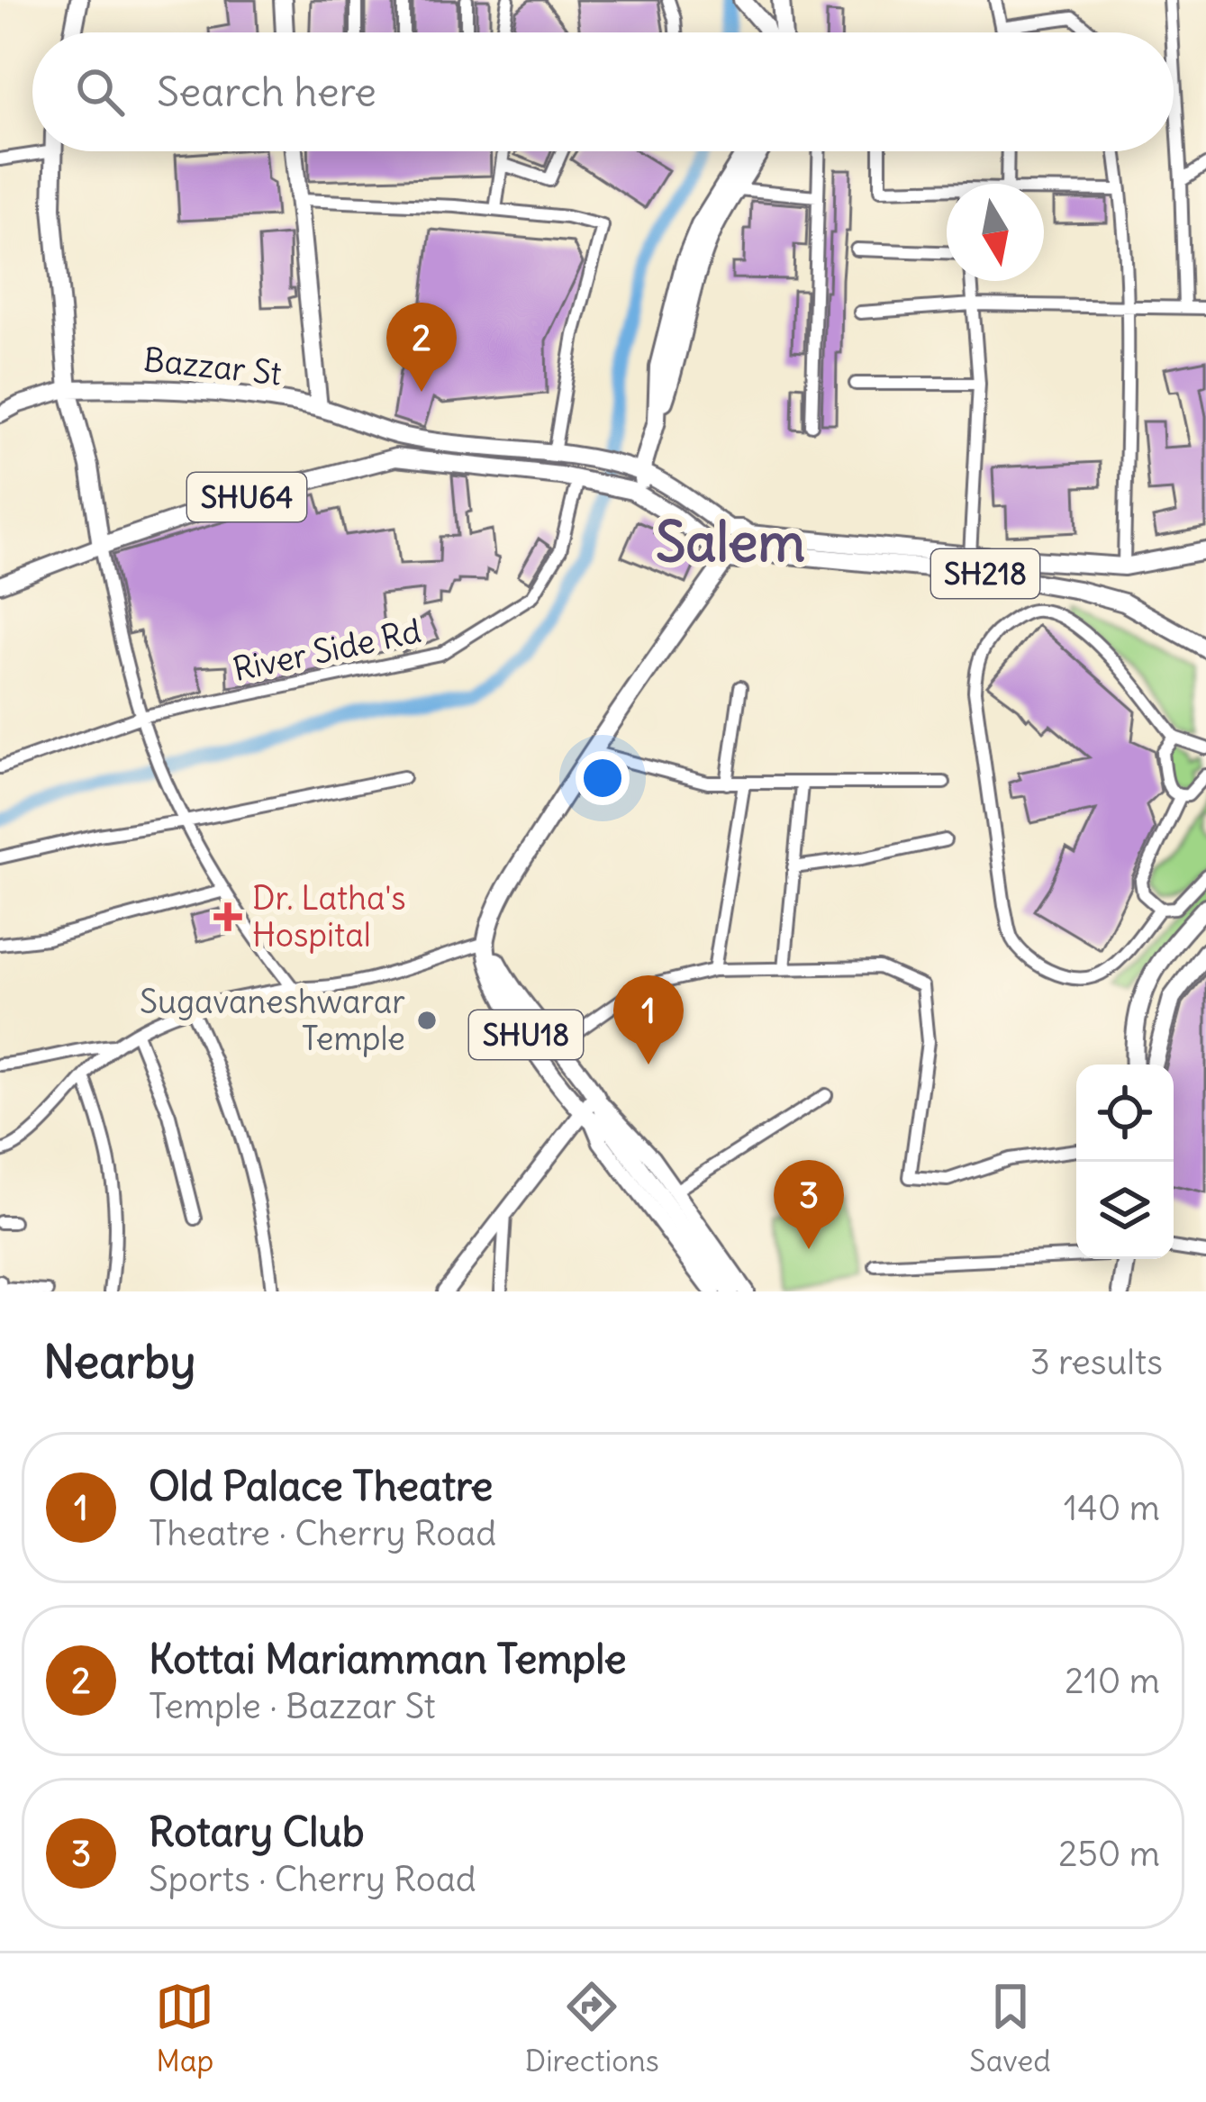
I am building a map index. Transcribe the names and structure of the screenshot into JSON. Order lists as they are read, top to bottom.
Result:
{
  "streets": {
    "main road": ["Bazzar St", "SHU64", "SH218"],
    "street": ["River Side Rd"]
  },
  "districts": ["Salem"],
  "places": {
    "health": ["Dr. Latha's Hospital"],
    "other": ["Sugavaneshwarar Temple"]
  },
  "north": "bottom",
  "page": {
    "search": "Search here",
    "pins": ["2", "1", "3"],
    "heading": ["Nearby", "3 results"],
    "list": [
      {
        "mark": "1",
        "name": "Old Palace Theatre",
        "note": "Theatre · Cherry Road",
        "value": "140 m"
      },
      {
        "mark": "2",
        "name": "Kottai Mariamman Temple",
        "note": "Temple · Bazzar St",
        "value": "210 m"
      },
      {
        "mark": "3",
        "name": "Rotary Club",
        "note": "Sports · Cherry Road",
        "value": "250 m"
      }
    ],
    "nav": ["Map", "Directions", "Saved"]
  }
}
